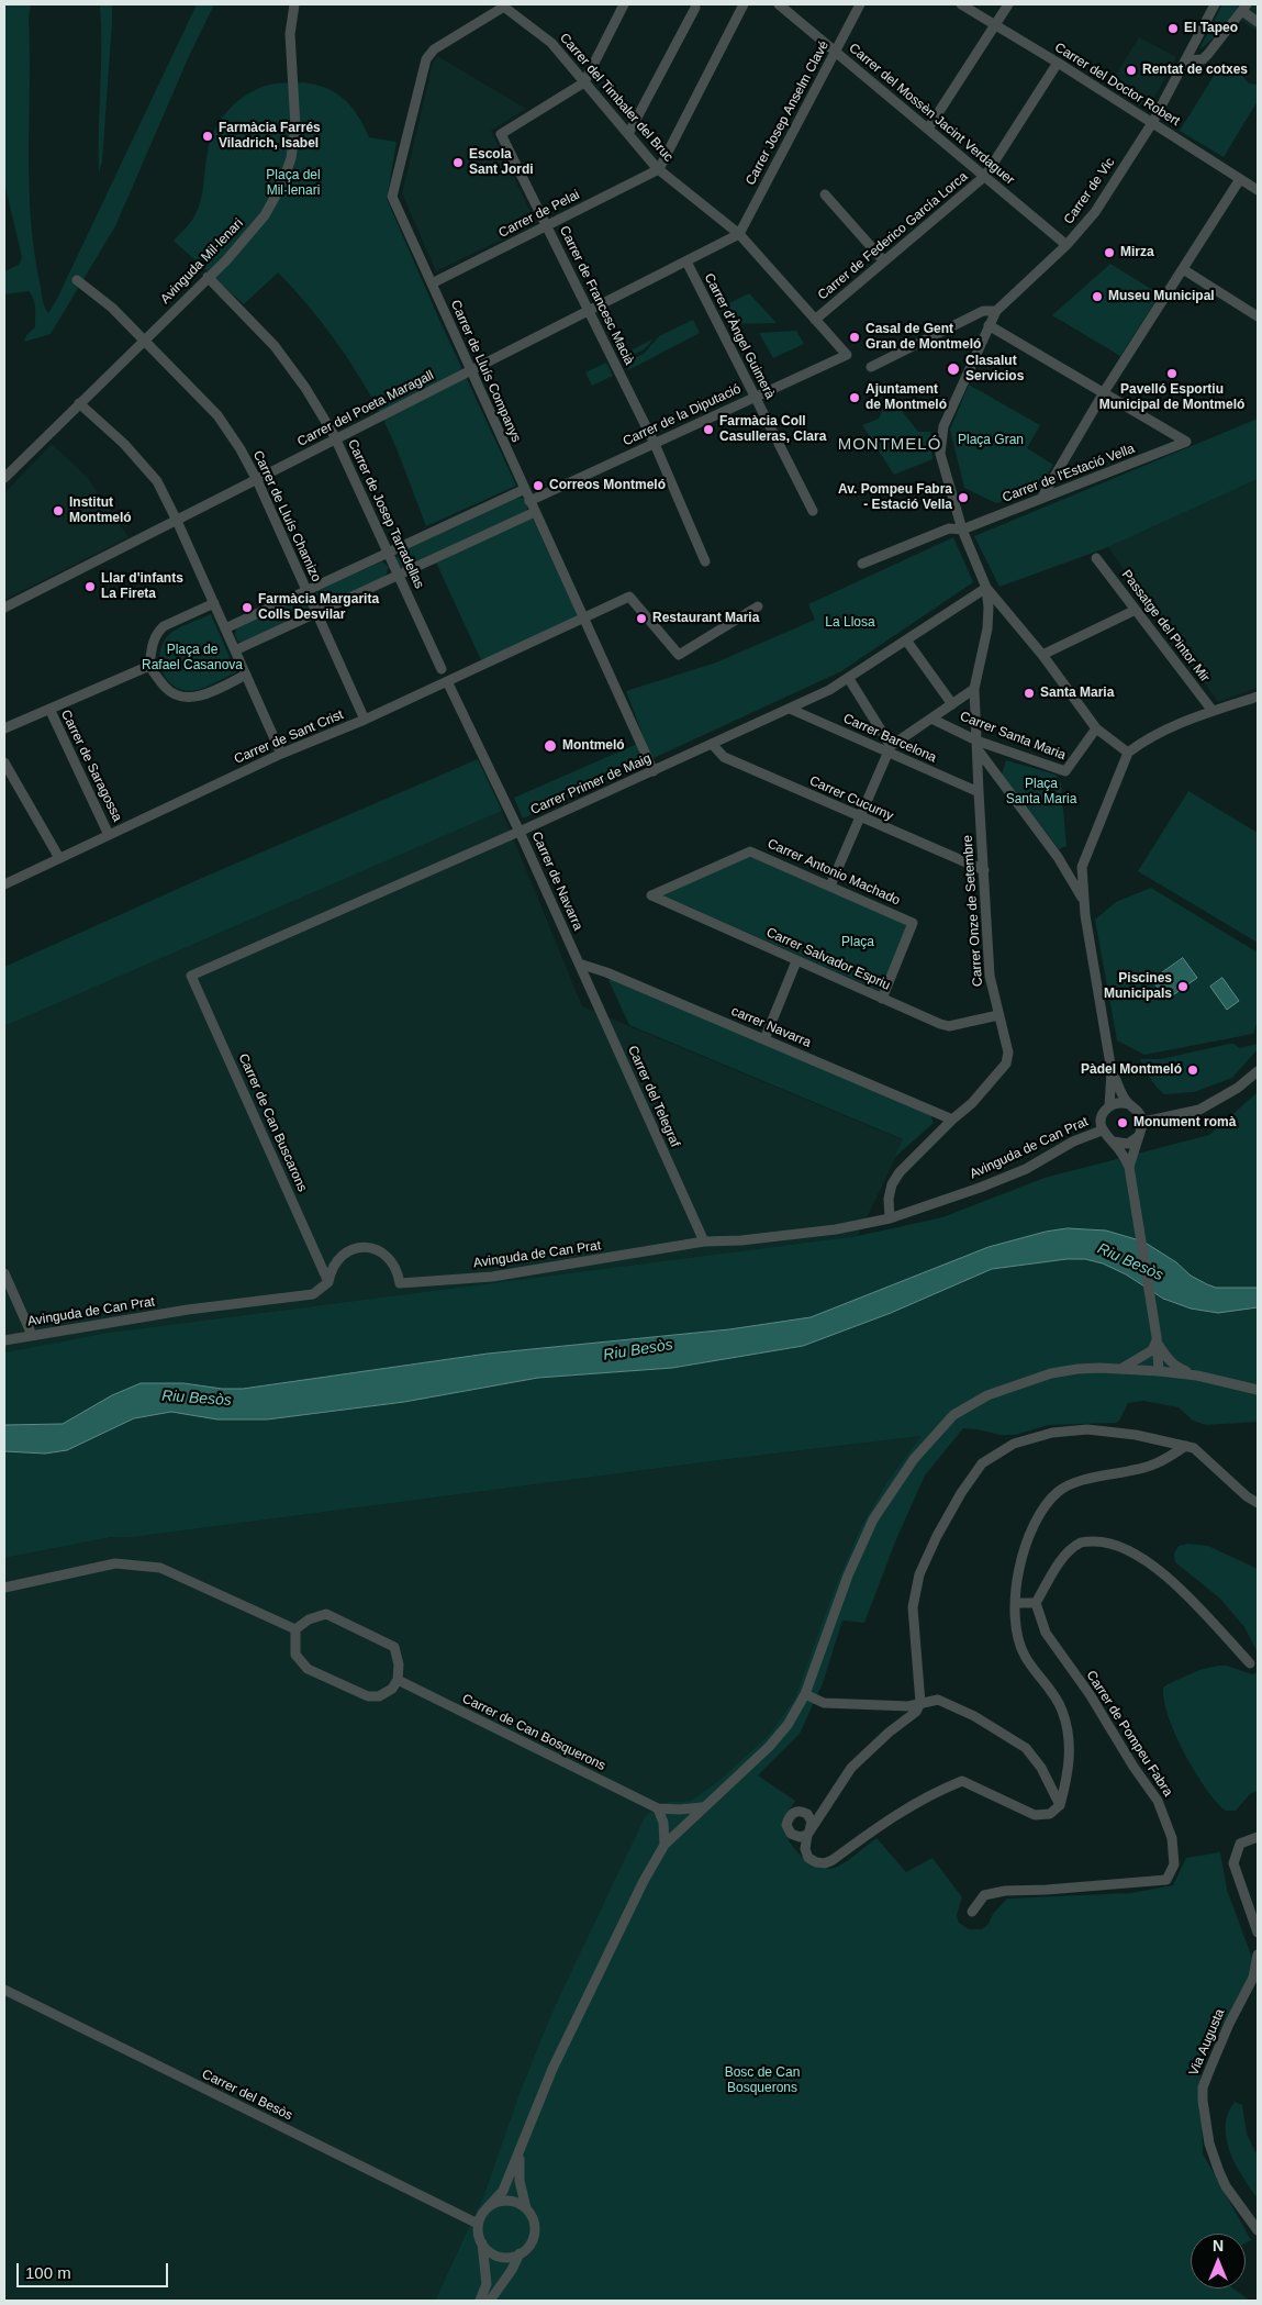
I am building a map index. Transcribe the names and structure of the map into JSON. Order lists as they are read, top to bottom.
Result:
{
  "streets": {
    "street": [
      "Carrer del Doctor Robert",
      "Carrer del Timbaler del Bruc",
      "Carrer Josep Anselm Clavé",
      "Carrer del Mossèn Jacint Verdaguer",
      "Carrer de Vic",
      "Carrer de Pelai",
      "Carrer de Federico García Lorca",
      "Avinguda Mil·lenari",
      "Carrer de Francesc Macià",
      "Carrer d'Àngel Guimerà",
      "Carrer de Lluís Companys",
      "Carrer del Poeta Maragall",
      "Carrer de la Diputació",
      "Carrer de l'Estació Vella",
      "Carrer de Josep Tarradellas",
      "Carrer de Lluís Chamizo",
      "Passatge del Pintor Mir",
      "Carrer Santa Maria",
      "Carrer de Sant Crist",
      "Carrer Barcelona",
      "Carrer de Saragossa",
      "Carrer Primer de Maig",
      "Carrer Cucurny",
      "Carrer Antonio Machado",
      "Carrer de Navarra",
      "Carrer Onze de Setembre",
      "Carrer Salvador Espriu",
      "carrer Navarra",
      "Carrer del Telegraf",
      "Carrer de Can Buscarons",
      "Avinguda de Can Prat",
      "Carrer de Can Bosquerons",
      "Carrer de Pompeu Fabra",
      "Via Augusta",
      "Carrer del Besòs"
    ]
  },
  "crossings": [
    ["Carrer del Doctor Robert", "Carrer de Vic"],
    ["Carrer del Doctor Robert", "Carrer de Federico García Lorca"],
    ["Carrer del Timbaler del Bruc", "Carrer Josep Anselm Clavé"],
    ["Carrer del Timbaler del Bruc", "Carrer de Pelai"],
    ["Carrer del Timbaler del Bruc", "Carrer de Federico García Lorca"],
    ["Carrer del Timbaler del Bruc", "Carrer de Francesc Macià"],
    ["Carrer del Timbaler del Bruc", "Carrer de Lluís Companys"],
    ["Carrer del Timbaler del Bruc", "Carrer del Poeta Maragall"],
    ["Carrer del Timbaler del Bruc", "Carrer de la Diputació"],
    ["Carrer Josep Anselm Clavé", "Carrer del Mossèn Jacint Verdaguer"],
    ["Carrer Josep Anselm Clavé", "Carrer del Poeta Maragall"],
    ["Carrer del Mossèn Jacint Verdaguer", "Carrer de Vic"],
    ["Carrer del Mossèn Jacint Verdaguer", "Carrer de Federico García Lorca"],
    ["Carrer de Pelai", "Carrer de Francesc Macià"],
    ["Carrer de Pelai", "Carrer de Lluís Companys"],
    ["Avinguda Mil·lenari", "Carrer de Josep Tarradellas"],
    ["Avinguda Mil·lenari", "Carrer de Lluís Chamizo"],
    ["Carrer de Francesc Macià", "Carrer del Poeta Maragall"],
    ["Carrer de Francesc Macià", "Carrer de la Diputació"],
    ["Carrer d'Àngel Guimerà", "Carrer del Poeta Maragall"],
    ["Carrer d'Àngel Guimerà", "Carrer de la Diputació"],
    ["Carrer de Lluís Companys", "Carrer del Poeta Maragall"],
    ["Carrer de Lluís Companys", "Carrer de la Diputació"],
    ["Carrer de Lluís Companys", "Carrer de Sant Crist"],
    ["Carrer de Lluís Companys", "Carrer Primer de Maig"],
    ["Carrer del Poeta Maragall", "Carrer de Josep Tarradellas"],
    ["Carrer del Poeta Maragall", "Carrer de Lluís Chamizo"],
    ["Carrer de Lluís Chamizo", "Carrer de Sant Crist"],
    ["Carrer Santa Maria", "Carrer Onze de Setembre"],
    ["Carrer de Sant Crist", "Carrer de Saragossa"],
    ["Carrer de Sant Crist", "Carrer de Navarra"],
    ["Carrer Barcelona", "Carrer Primer de Maig"],
    ["Carrer Barcelona", "Carrer Onze de Setembre"],
    ["Carrer Primer de Maig", "Carrer Cucurny"],
    ["Carrer Primer de Maig", "Carrer de Navarra"],
    ["Carrer Primer de Maig", "Carrer Onze de Setembre"],
    ["Carrer Primer de Maig", "Carrer de Can Buscarons"],
    ["Carrer Cucurny", "Carrer Onze de Setembre"],
    ["Carrer Antonio Machado", "Carrer Salvador Espriu"],
    ["Carrer de Navarra", "carrer Navarra"],
    ["Carrer de Navarra", "Carrer del Telegraf"],
    ["Carrer Onze de Setembre", "Carrer Salvador Espriu"],
    ["Carrer Onze de Setembre", "carrer Navarra"],
    ["Carrer Onze de Setembre", "Avinguda de Can Prat"],
    ["carrer Navarra", "Carrer del Telegraf"],
    ["Carrer del Telegraf", "Avinguda de Can Prat"],
    ["Carrer de Can Buscarons", "Avinguda de Can Prat"]
  ],
  "districts": ["MONTMELÓ"],
  "water": ["Riu Besòs"],
  "parks": [
    "Plaça del Mil·lenari",
    "Plaça Gran",
    "La Llosa",
    "Plaça de Rafael Casanova",
    "Plaça Santa Maria",
    "Plaça",
    "Bosc de Can Bosquerons"
  ],
  "places": [
    "El Tapeo",
    "Rentat de cotxes",
    "Farmàcia Farrés Viladrich, Isabel",
    "Escola Sant Jordi",
    "Mirza",
    "Museu Municipal",
    "Casal de Gent Gran de Montmeló",
    "Clasalut Servicios",
    "Pavelló Esportiu Municipal de Montmeló",
    "Ajuntament de Montmeló",
    "Farmàcia Coll Casulleras, Clara",
    "Correos Montmeló",
    "Av. Pompeu Fabra - Estació Vella",
    "Institut Montmeló",
    "Llar d'infants La Fireta",
    "Farmàcia Margarita Colls Desvilar",
    "Restaurant Maria",
    "Santa Maria",
    "Montmeló",
    "Piscines Municipals",
    "Pàdel Montmeló",
    "Monument romà"
  ],
  "scale_bar": "100 m",
  "north": "top"
}
